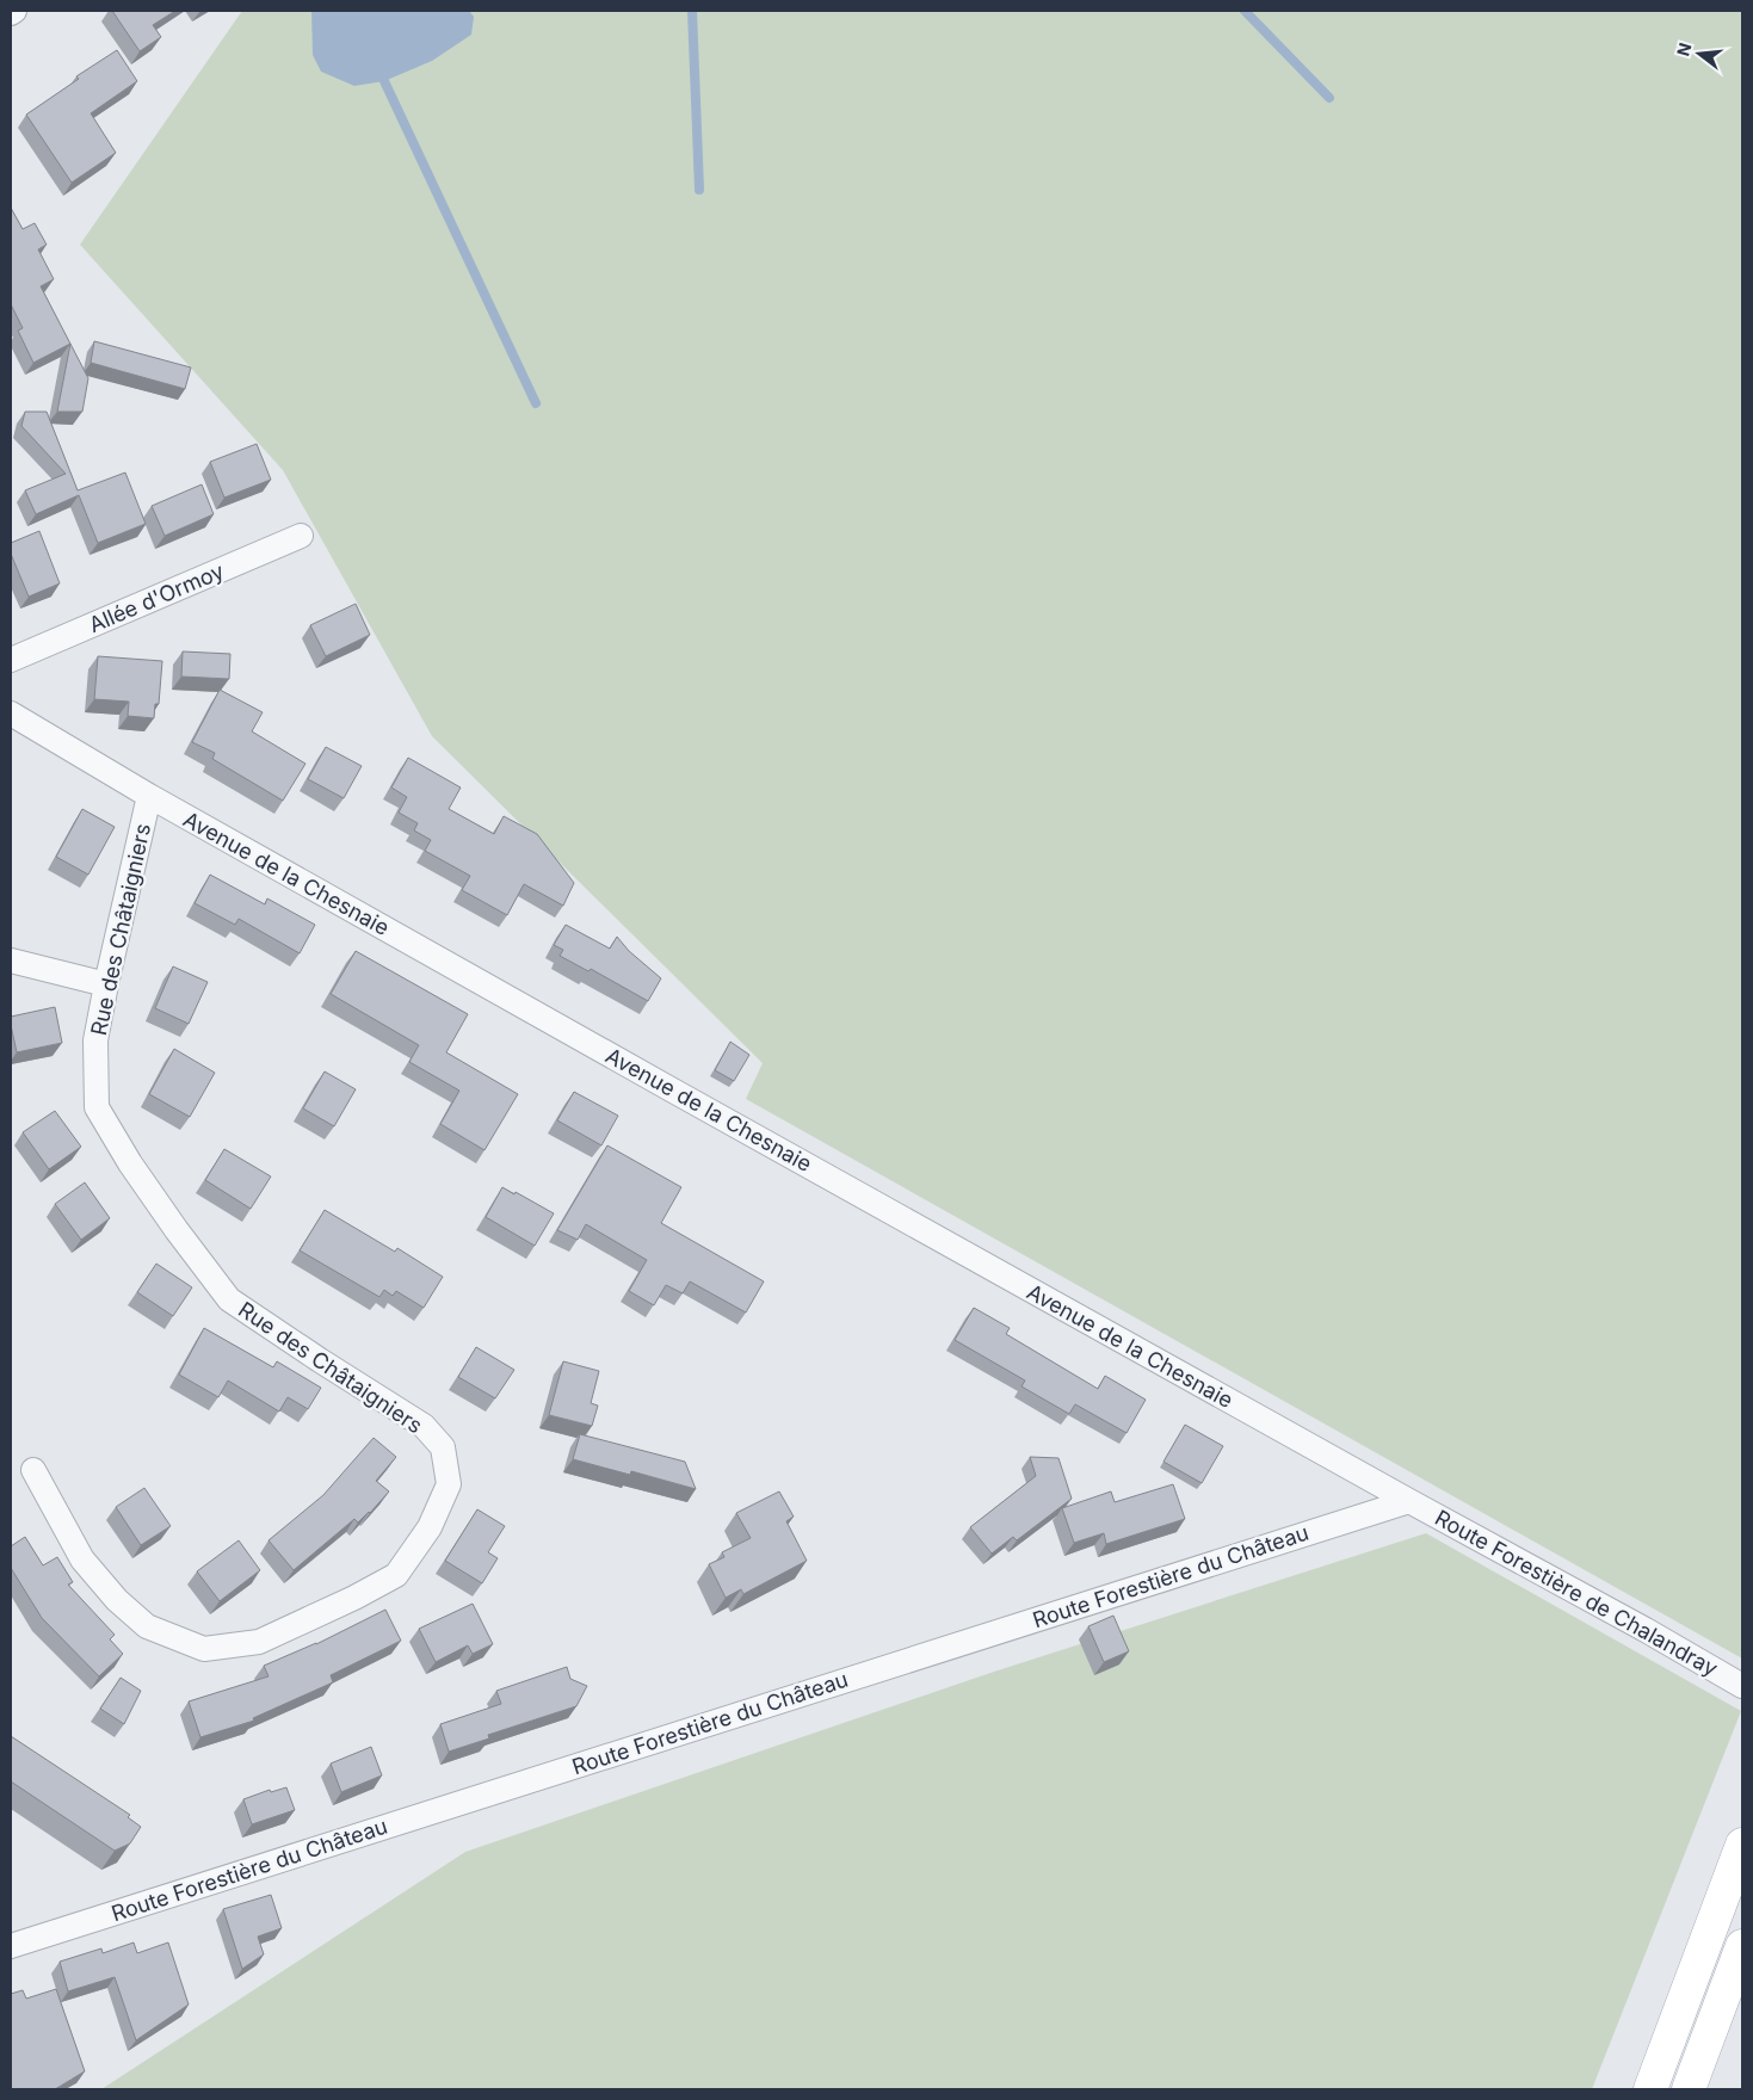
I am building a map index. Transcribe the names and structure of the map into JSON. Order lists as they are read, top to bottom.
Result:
{
  "streets": {
    "street": [
      "Allée d'Ormoy",
      "Avenue de la Chesnaie",
      "Rue des Châtaigniers",
      "Route Forestière du Château",
      "Route Forestière de Chalandray"
    ]
  },
  "crossings": [
    ["Avenue de la Chesnaie", "Rue des Châtaigniers"],
    ["Avenue de la Chesnaie", "Route Forestière du Château"],
    ["Avenue de la Chesnaie", "Route Forestière de Chalandray"],
    ["Route Forestière du Château", "Route Forestière de Chalandray"]
  ],
  "north": "left"
}
